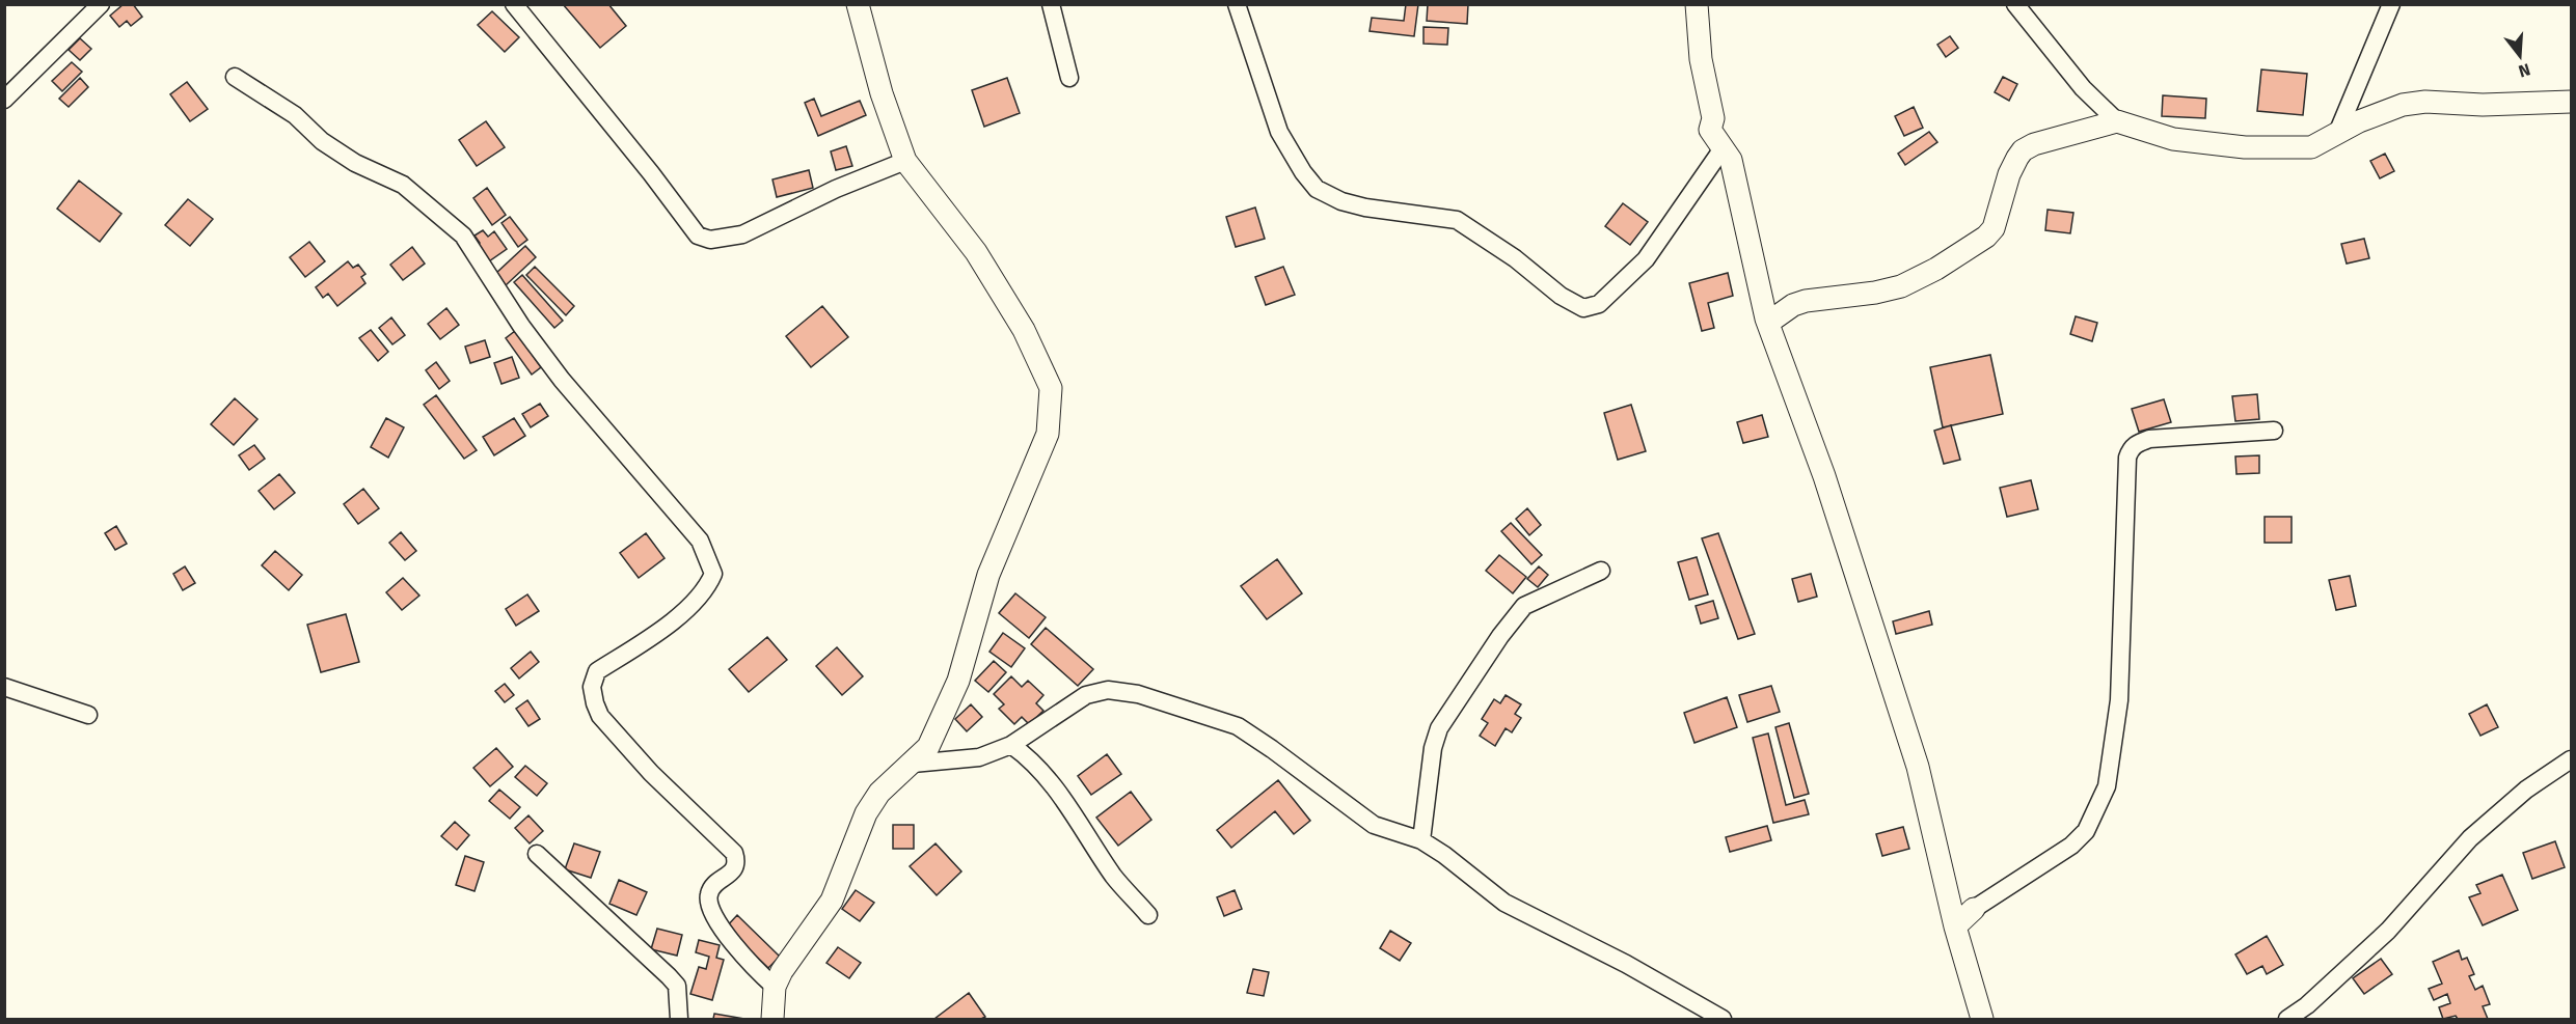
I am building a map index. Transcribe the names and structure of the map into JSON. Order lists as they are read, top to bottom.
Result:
{
  "north": "bottom"
}
